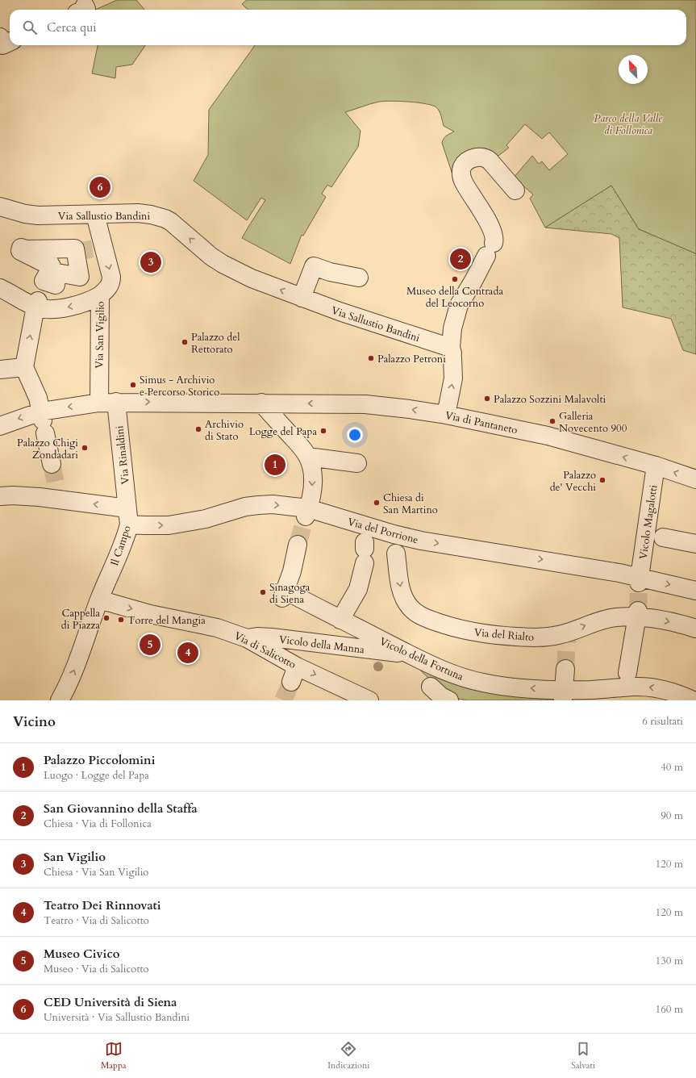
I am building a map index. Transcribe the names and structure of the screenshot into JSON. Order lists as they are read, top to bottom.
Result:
{
  "streets": {
    "street": [
      "Via Sallustio Bandini",
      "Via San Vigilio",
      "Via di Pantaneto",
      "Via Rinaldini",
      "Vicolo Magalotti",
      "Via del Porrione",
      "Il Campo",
      "Via del Rialto",
      "Vicolo della Manna",
      "Via di Salicotto",
      "Vicolo della Fortuna"
    ]
  },
  "crossings": [
    ["Via Sallustio Bandini", "Via San Vigilio"],
    ["Via San Vigilio", "Via di Pantaneto"],
    ["Via di Pantaneto", "Via Rinaldini"],
    ["Via di Pantaneto", "Vicolo Magalotti"],
    ["Via Rinaldini", "Via del Porrione"],
    ["Via Rinaldini", "Il Campo"],
    ["Vicolo Magalotti", "Via del Porrione"],
    ["Via del Porrione", "Il Campo"],
    ["Via del Porrione", "Via del Rialto"],
    ["Il Campo", "Via di Salicotto"],
    ["Vicolo della Manna", "Via di Salicotto"],
    ["Vicolo della Manna", "Vicolo della Fortuna"]
  ],
  "one_way": [
    "Via Sallustio Bandini",
    "Via San Vigilio",
    "Via del Porrione",
    "Il Campo",
    "Via del Rialto",
    "Via di Salicotto",
    "Vicolo della Fortuna"
  ],
  "parks": ["Parco della Valle di Follonica"],
  "places": [
    "Museo della Contrada del Leocorno",
    "Palazzo del Rettorato",
    "Palazzo Petroni",
    "Simus - Archivio e Percorso Storico",
    "Palazzo Sozzini Malavolti",
    "Galleria Novecento 900",
    "Archivio di Stato",
    "Logge del Papa",
    "Palazzo Chigi Zondadari",
    "Palazzo de' Vecchi",
    "Chiesa di San Martino",
    "Sinagoga di Siena",
    "Cappella di Piazza",
    "Torre del Mangia"
  ],
  "north": "top left",
  "page": {
    "search": "Cerca qui",
    "pins": [
      "6",
      "2",
      "3",
      "1",
      "5",
      "4"
    ],
    "heading": ["Vicino", "6 risultati"],
    "list": [
      {
        "mark": "1",
        "name": "Palazzo Piccolomini",
        "note": "Luogo · Logge del Papa",
        "value": "40 m"
      },
      {
        "mark": "2",
        "name": "San Giovannino della Staffa",
        "note": "Chiesa · Via di Follonica",
        "value": "90 m"
      },
      {
        "mark": "3",
        "name": "San Vigilio",
        "note": "Chiesa · Via San Vigilio",
        "value": "120 m"
      },
      {
        "mark": "4",
        "name": "Teatro Dei Rinnovati",
        "note": "Teatro · Via di Salicotto",
        "value": "120 m"
      },
      {
        "mark": "5",
        "name": "Museo Civico",
        "note": "Museo · Via di Salicotto",
        "value": "130 m"
      },
      {
        "mark": "6",
        "name": "CED Università di Siena",
        "note": "Università · Via Sallustio Bandini",
        "value": "160 m"
      }
    ],
    "nav": ["Mappa", "Indicazioni", "Salvati"]
  }
}
